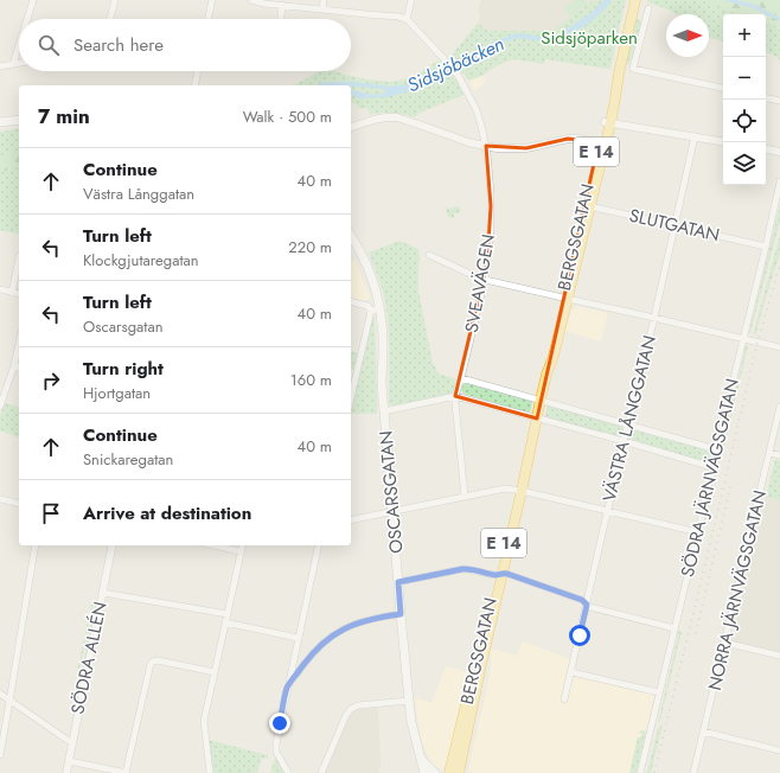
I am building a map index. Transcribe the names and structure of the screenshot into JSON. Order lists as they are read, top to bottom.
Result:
{
  "streets": {
    "highway": ["E 14", "BERGSGATAN"],
    "main road": ["OSCARSGATAN"],
    "street": [
      "SLUTGATAN",
      "SVEAVÄGEN",
      "VÄSTRA LÅNGGATAN",
      "SÖDRA JÄRNVÄGSGATAN",
      "NORRA JÄRNVÄGSGATAN",
      "SÖDRA ALLÉN"
    ]
  },
  "crossings": [
    ["SLUTGATAN", "BERGSGATAN"],
    ["SLUTGATAN", "VÄSTRA LÅNGGATAN"],
    ["SLUTGATAN", "SÖDRA JÄRNVÄGSGATAN"]
  ],
  "water": ["Sidsjöbäcken"],
  "parks": ["Sidsjöparken"],
  "north": "right",
  "page": {
    "map_buttons": ["+", "−"],
    "search": "Search here",
    "heading": ["7 min", "Walk · 500 m"],
    "list": [
      ["Continue", "Västra Långgatan", "40 m"],
      ["Turn left", "Klockgjutaregatan", "220 m"],
      ["Turn left", "Oscarsgatan", "40 m"],
      ["Turn right", "Hjortgatan", "160 m"],
      ["Continue", "Snickaregatan", "40 m"],
      "Arrive at destination"
    ]
  }
}
